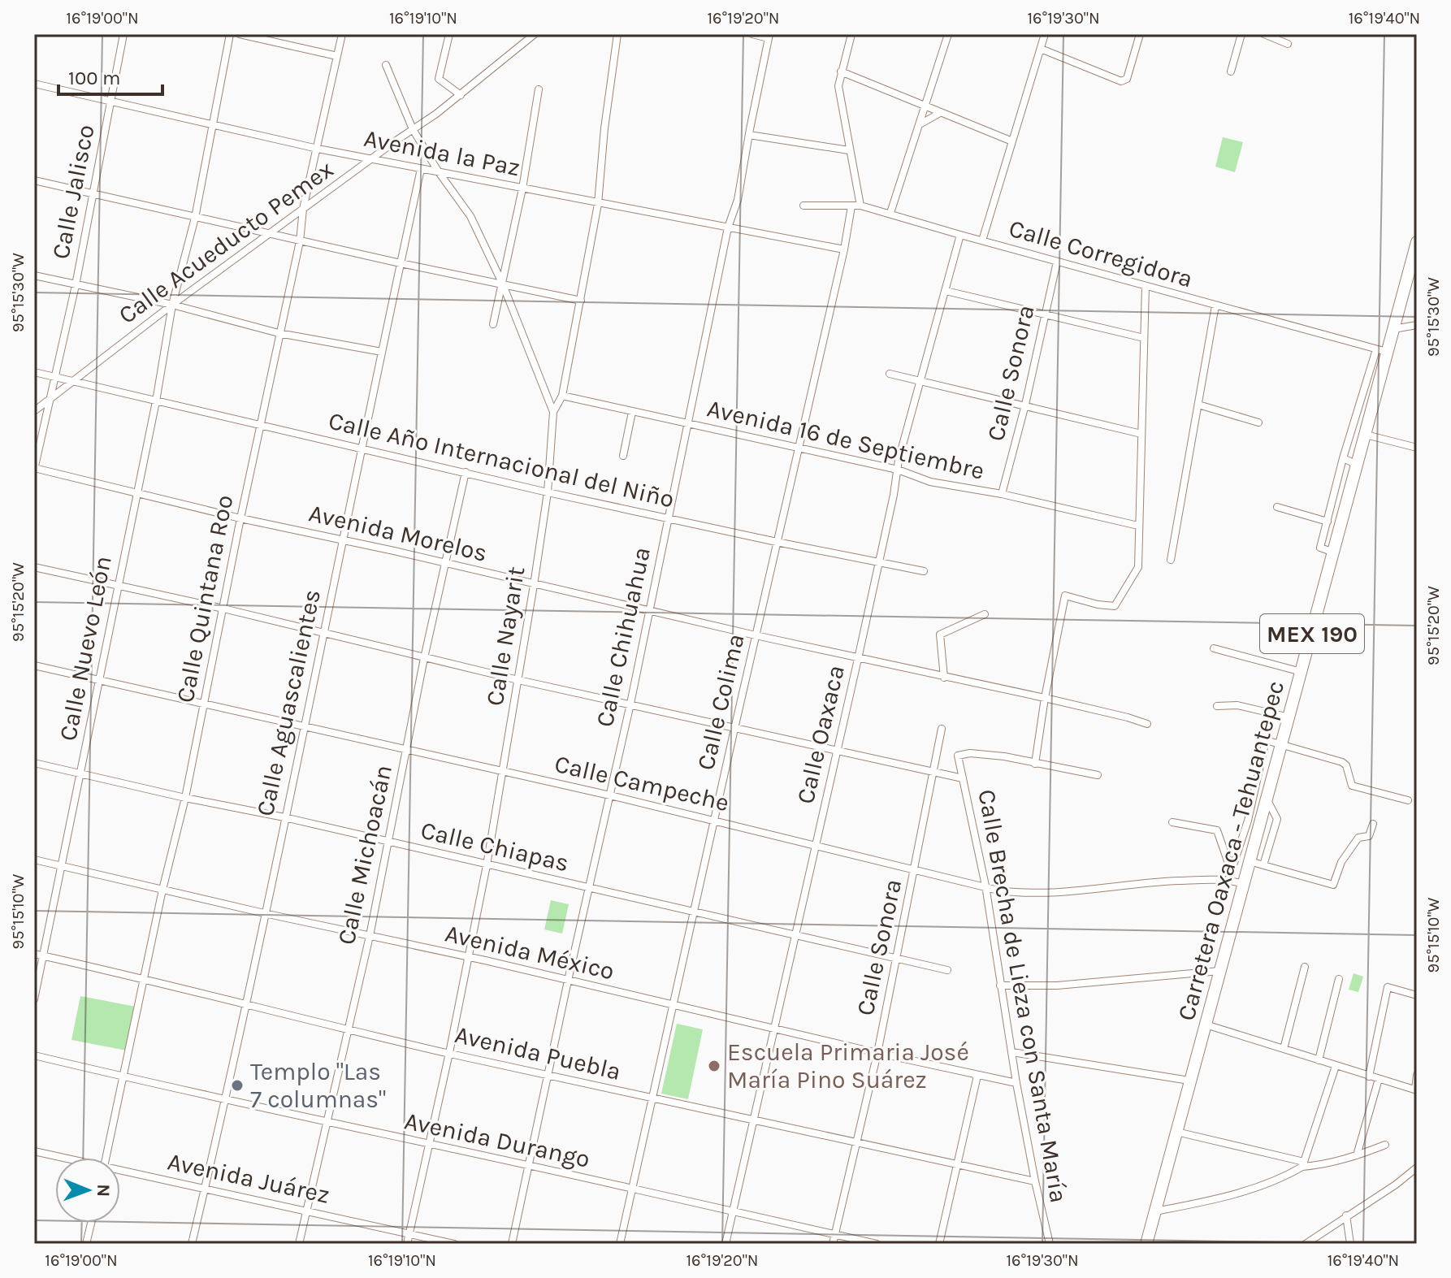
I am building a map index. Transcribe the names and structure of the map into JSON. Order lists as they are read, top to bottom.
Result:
{
  "streets": {
    "main road": ["MEX 190", "Carretera Oaxaca - Tehuantepec"],
    "street": [
      "Avenida la Paz",
      "Calle Jalisco",
      "Calle Acueducto Pemex",
      "Calle Corregidora",
      "Calle Sonora",
      "Avenida 16 de Septiembre",
      "Calle Año Internacional del Niño",
      "Avenida Morelos",
      "Calle Quintana Roo",
      "Calle Nayarit",
      "Calle Chihuahua",
      "Calle Nuevo León",
      "Calle Colima",
      "Calle Aguascalientes",
      "Calle Oaxaca",
      "Calle Campeche",
      "Calle Chiapas",
      "Calle Michoacán",
      "Avenida México",
      "Calle Brecha de Lieza con Santa María",
      "Avenida Puebla",
      "Avenida Durango",
      "Avenida Juárez"
    ]
  },
  "crossings": [
    ["Avenida la Paz", "Calle Jalisco"],
    ["Avenida la Paz", "Calle Acueducto Pemex"],
    ["Avenida la Paz", "Calle Quintana Roo"],
    ["Avenida la Paz", "Calle Nayarit"],
    ["Avenida la Paz", "Calle Chihuahua"],
    ["Avenida la Paz", "Calle Colima"],
    ["Avenida la Paz", "Calle Aguascalientes"],
    ["Calle Jalisco", "Calle Acueducto Pemex"],
    ["Calle Jalisco", "Calle Año Internacional del Niño"],
    ["Calle Jalisco", "Avenida Morelos"],
    ["Calle Acueducto Pemex", "Calle Año Internacional del Niño"],
    ["Calle Acueducto Pemex", "Calle Quintana Roo"],
    ["Calle Acueducto Pemex", "Calle Nayarit"],
    ["Calle Acueducto Pemex", "Calle Nuevo León"],
    ["Calle Corregidora", "Calle Sonora"],
    ["Calle Corregidora", "Calle Colima"],
    ["Calle Corregidora", "Calle Oaxaca"],
    ["Calle Corregidora", "Carretera Oaxaca - Tehuantepec"],
    ["Calle Sonora", "Avenida 16 de Septiembre"],
    ["Calle Sonora", "Calle Campeche"],
    ["Calle Sonora", "Calle Chiapas"],
    ["Calle Sonora", "Avenida México"],
    ["Calle Sonora", "Avenida Puebla"],
    ["Calle Sonora", "Avenida Durango"],
    ["Avenida 16 de Septiembre", "Calle Chihuahua"],
    ["Avenida 16 de Septiembre", "Calle Colima"],
    ["Avenida 16 de Septiembre", "Calle Oaxaca"],
    ["Calle Año Internacional del Niño", "Calle Quintana Roo"],
    ["Calle Año Internacional del Niño", "Calle Nayarit"],
    ["Calle Año Internacional del Niño", "Calle Chihuahua"],
    ["Calle Año Internacional del Niño", "Calle Nuevo León"],
    ["Calle Año Internacional del Niño", "Calle Colima"],
    ["Calle Año Internacional del Niño", "Calle Aguascalientes"],
    ["Calle Año Internacional del Niño", "Calle Oaxaca"],
    ["Calle Año Internacional del Niño", "Calle Michoacán"],
    ["Avenida Morelos", "Calle Quintana Roo"],
    ["Avenida Morelos", "Calle Nayarit"],
    ["Avenida Morelos", "Calle Chihuahua"],
    ["Avenida Morelos", "Calle Nuevo León"],
    ["Avenida Morelos", "Calle Colima"],
    ["Avenida Morelos", "Calle Aguascalientes"],
    ["Avenida Morelos", "Calle Oaxaca"],
    ["Avenida Morelos", "Calle Michoacán"],
    ["Calle Quintana Roo", "Calle Campeche"],
    ["Calle Quintana Roo", "Calle Chiapas"],
    ["Calle Quintana Roo", "Avenida México"],
    ["Calle Quintana Roo", "Avenida Puebla"],
    ["Calle Quintana Roo", "Avenida Durango"],
    ["Calle Nayarit", "Calle Campeche"],
    ["Calle Nayarit", "Calle Chiapas"],
    ["Calle Nayarit", "Avenida México"],
    ["Calle Nayarit", "Avenida Puebla"],
    ["Calle Nayarit", "Avenida Durango"],
    ["Calle Nayarit", "Avenida Juárez"],
    ["Calle Chihuahua", "Calle Campeche"],
    ["Calle Chihuahua", "Calle Chiapas"],
    ["Calle Chihuahua", "Avenida México"],
    ["Calle Chihuahua", "Avenida Puebla"],
    ["Calle Chihuahua", "Avenida Durango"],
    ["Calle Nuevo León", "Calle Campeche"],
    ["Calle Nuevo León", "Calle Chiapas"],
    ["Calle Nuevo León", "Avenida México"],
    ["Calle Nuevo León", "Avenida Puebla"],
    ["Calle Colima", "Calle Campeche"],
    ["Calle Colima", "Calle Chiapas"],
    ["Calle Colima", "Avenida México"],
    ["Calle Colima", "Avenida Puebla"],
    ["Calle Colima", "Avenida Durango"],
    ["Calle Aguascalientes", "Calle Campeche"],
    ["Calle Aguascalientes", "Calle Chiapas"],
    ["Calle Aguascalientes", "Avenida México"],
    ["Calle Aguascalientes", "Avenida Puebla"],
    ["Calle Aguascalientes", "Avenida Durango"],
    ["Calle Aguascalientes", "Avenida Juárez"],
    ["Calle Oaxaca", "Calle Campeche"],
    ["Calle Oaxaca", "Calle Chiapas"],
    ["Calle Oaxaca", "Avenida México"],
    ["Calle Oaxaca", "Avenida Puebla"],
    ["Calle Oaxaca", "Avenida Durango"],
    ["Calle Campeche", "Carretera Oaxaca - Tehuantepec"],
    ["Calle Campeche", "Calle Michoacán"],
    ["Calle Campeche", "Calle Brecha de Lieza con Santa María"],
    ["Calle Chiapas", "Calle Michoacán"],
    ["Calle Michoacán", "Avenida México"],
    ["Calle Michoacán", "Avenida Puebla"],
    ["Calle Michoacán", "Avenida Durango"],
    ["Calle Michoacán", "Avenida Juárez"],
    ["Avenida México", "Calle Brecha de Lieza con Santa María"],
    ["Calle Brecha de Lieza con Santa María", "Avenida Puebla"]
  ],
  "places": ["Escuela Primaria José María Pino Suárez", "Templo \"Las 7 columnas\""],
  "scale_bar": "100 m",
  "north": "right",
  "coordinates": [
    "16°19'00\"N",
    "16°19'10\"N",
    "16°19'20\"N",
    "16°19'30\"N",
    "16°19'40\"N",
    "95°15'30\"W",
    "95°15'20\"W",
    "95°15'10\"W"
  ]
}
